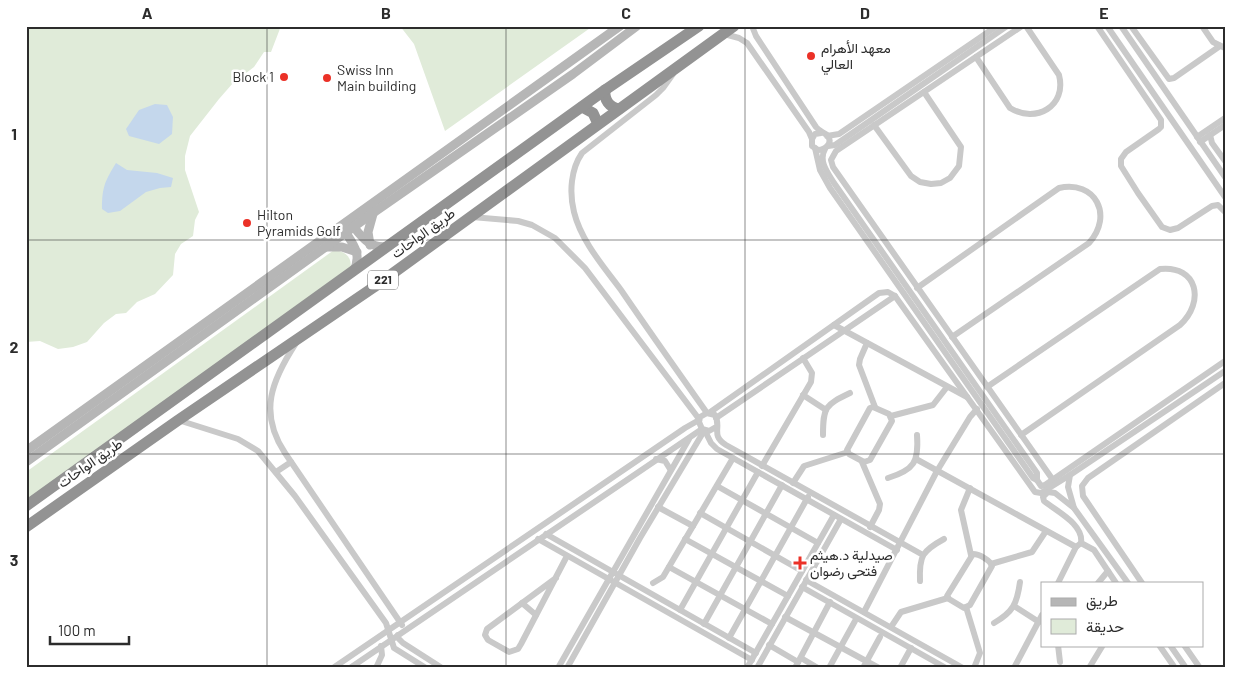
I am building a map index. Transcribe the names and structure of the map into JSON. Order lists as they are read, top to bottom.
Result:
{
  "streets": {
    "highway": ["طريق الواحات", "221"]
  },
  "places": {
    "other": [
      "معهد الأهرام العالي",
      "Block 1",
      "Swiss Inn Main building",
      "Hilton Pyramids Golf"
    ],
    "health": ["صيدلية د.هيثم فتحى رضوان"]
  },
  "legend": ["طريق", "حديقة"],
  "scale_bar": "100 m",
  "grid": {
    "columns": [
      "A",
      "B",
      "C",
      "D",
      "E"
    ],
    "rows": ["1", "2", "3"]
  }
}
